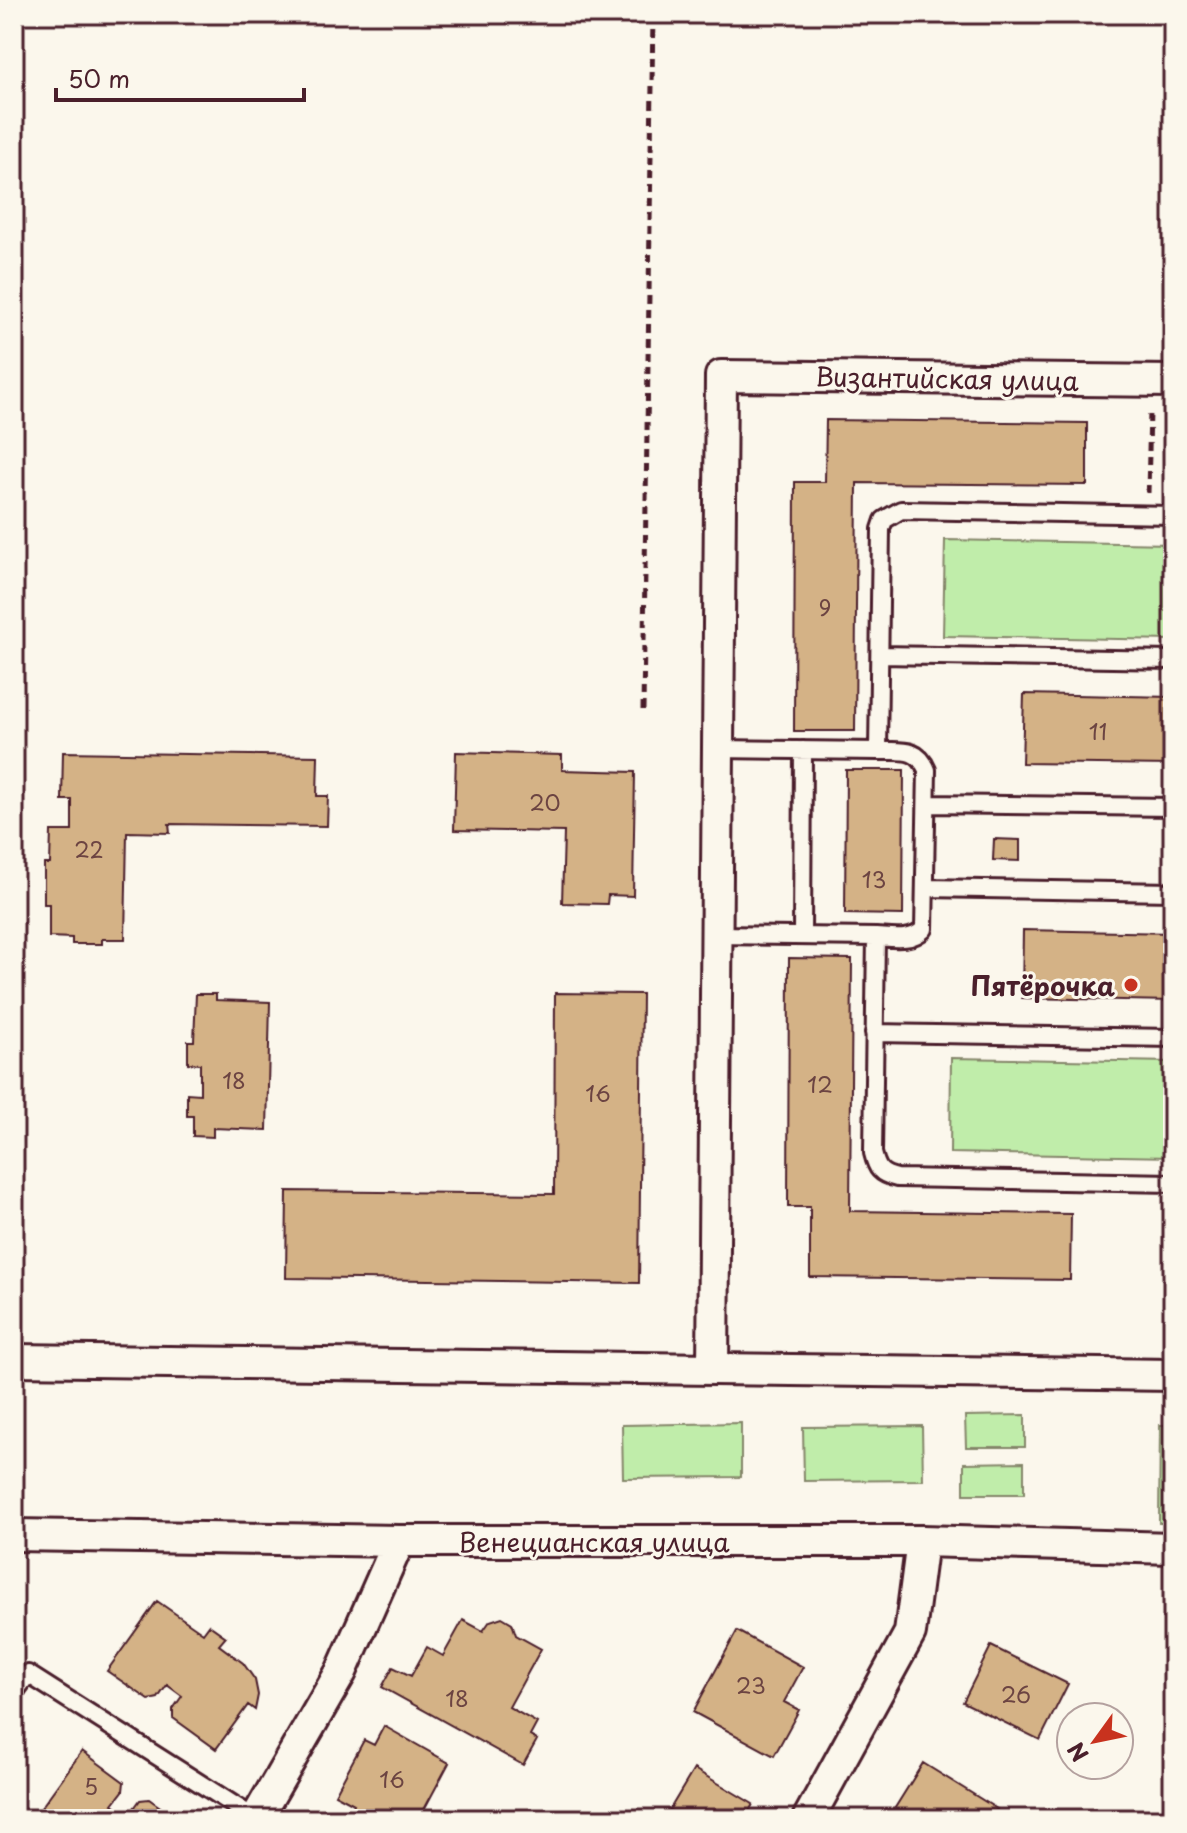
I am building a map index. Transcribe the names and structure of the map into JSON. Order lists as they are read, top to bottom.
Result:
{
  "streets": {
    "street": ["Византийская улица", "Венецианская улица"]
  },
  "places": ["Пятёрочка"],
  "house_numbers": [
    "9",
    "11",
    "20",
    "22",
    "13",
    "18",
    "12",
    "16",
    "23",
    "26",
    "18",
    "16",
    "5"
  ],
  "scale_bar": "50 m",
  "north": "bottom left"
}
